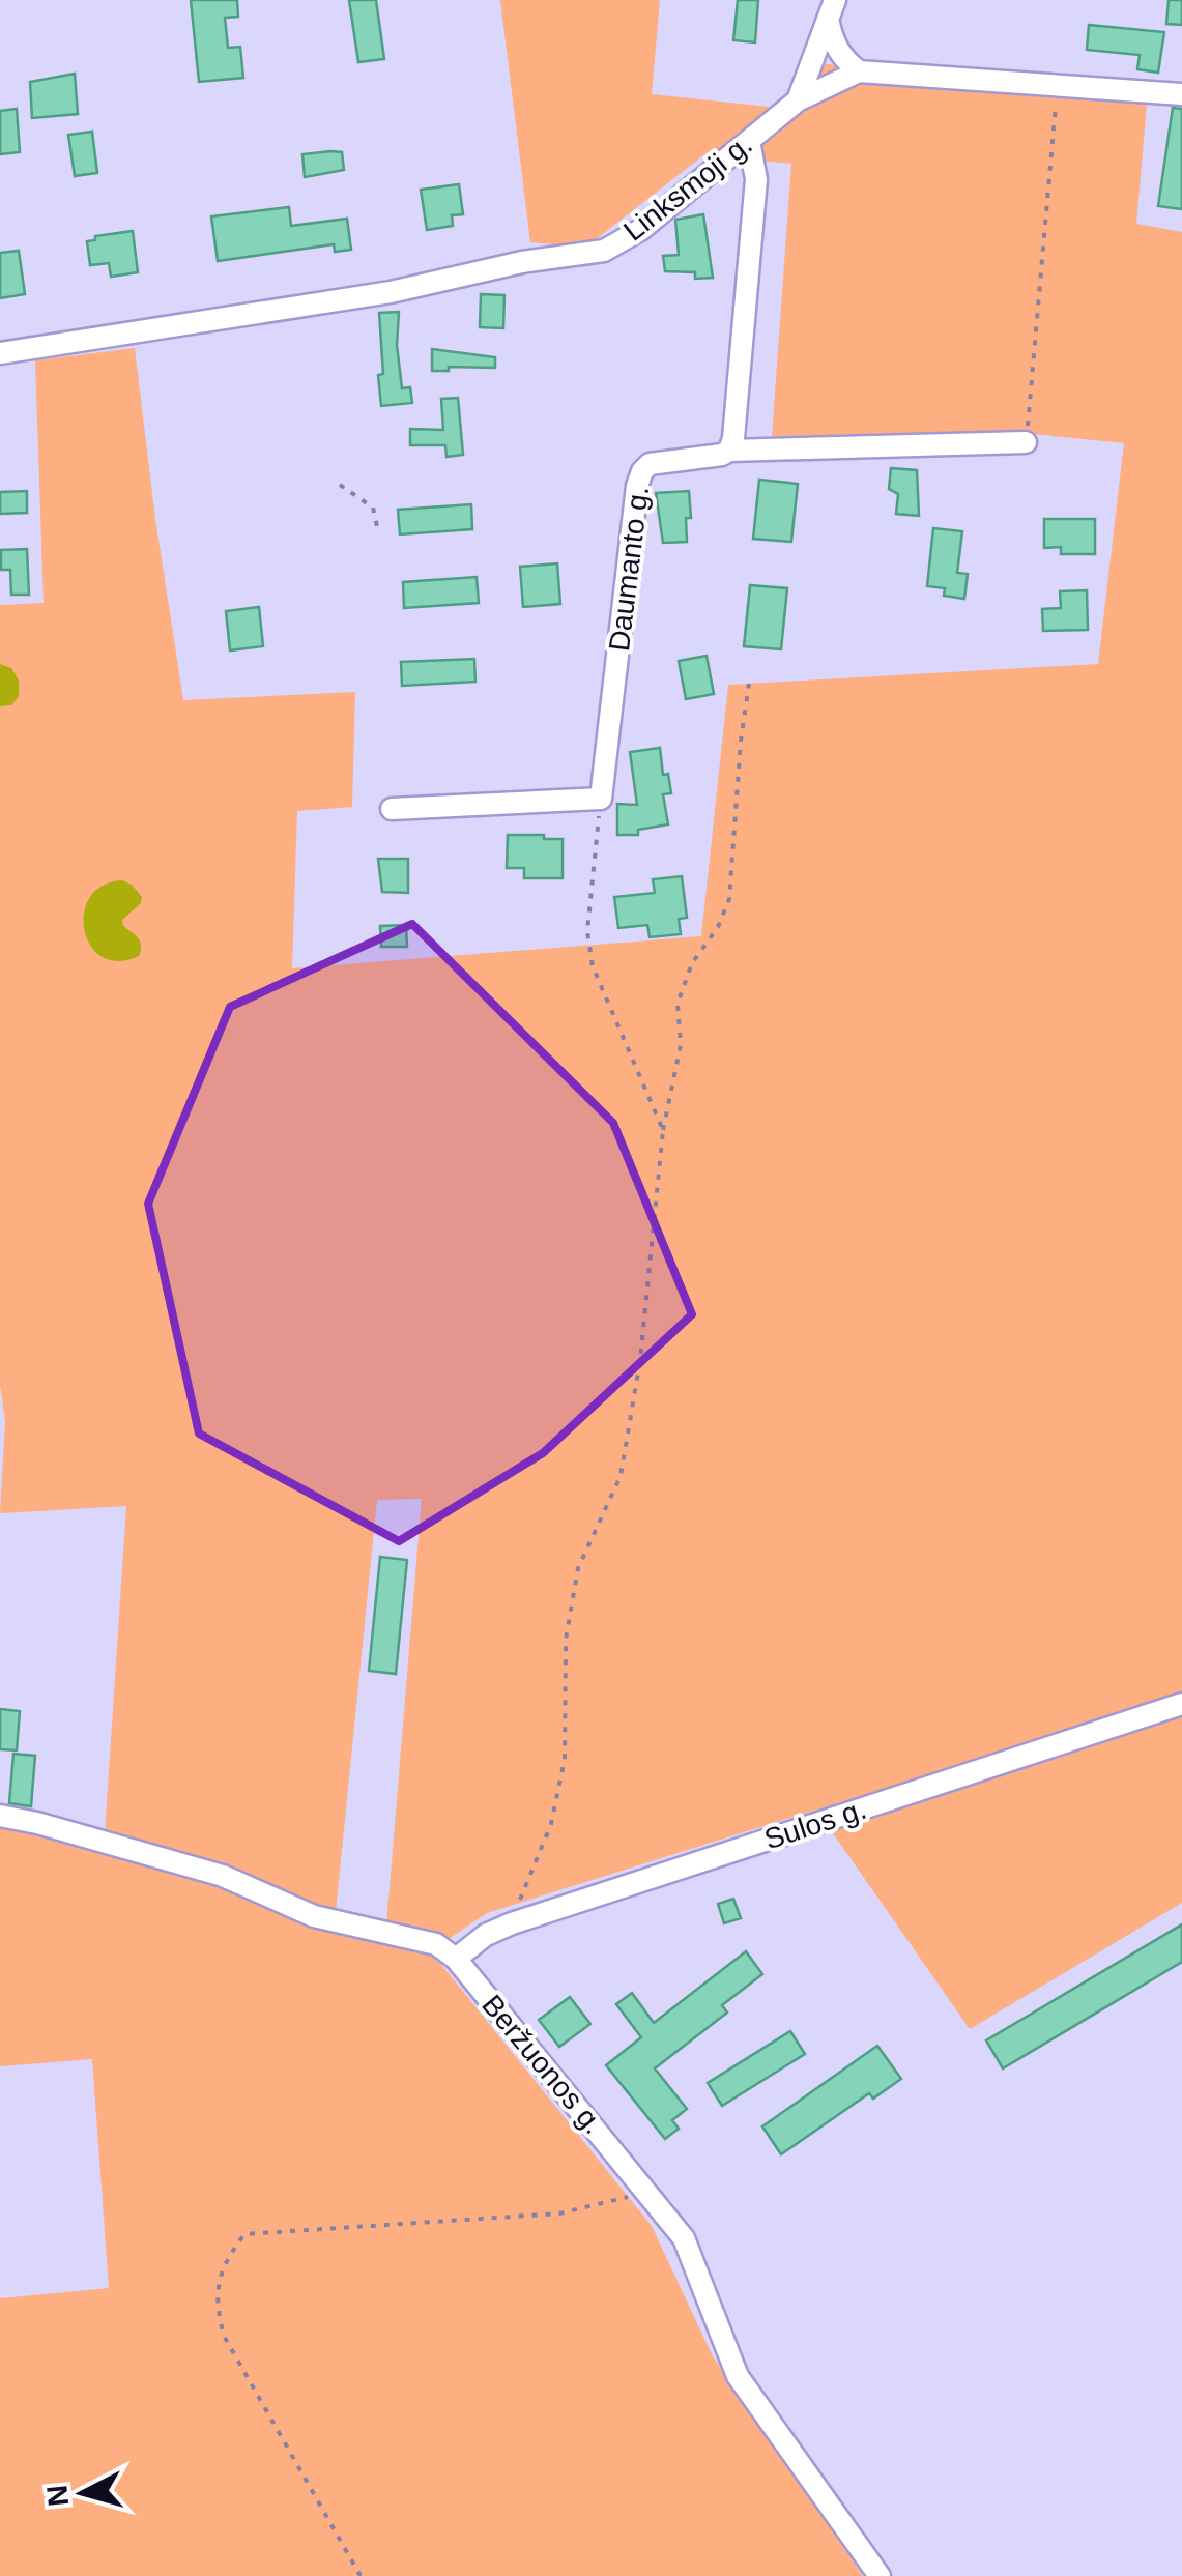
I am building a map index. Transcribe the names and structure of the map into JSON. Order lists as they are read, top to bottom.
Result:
{
  "streets": {
    "street": [
      "Linksmoji g.",
      "Daumanto g.",
      "Sulos g.",
      "Beržuonos g."
    ]
  },
  "crossings": [
    ["Sulos g.", "Beržuonos g."]
  ],
  "north": "left"
}
